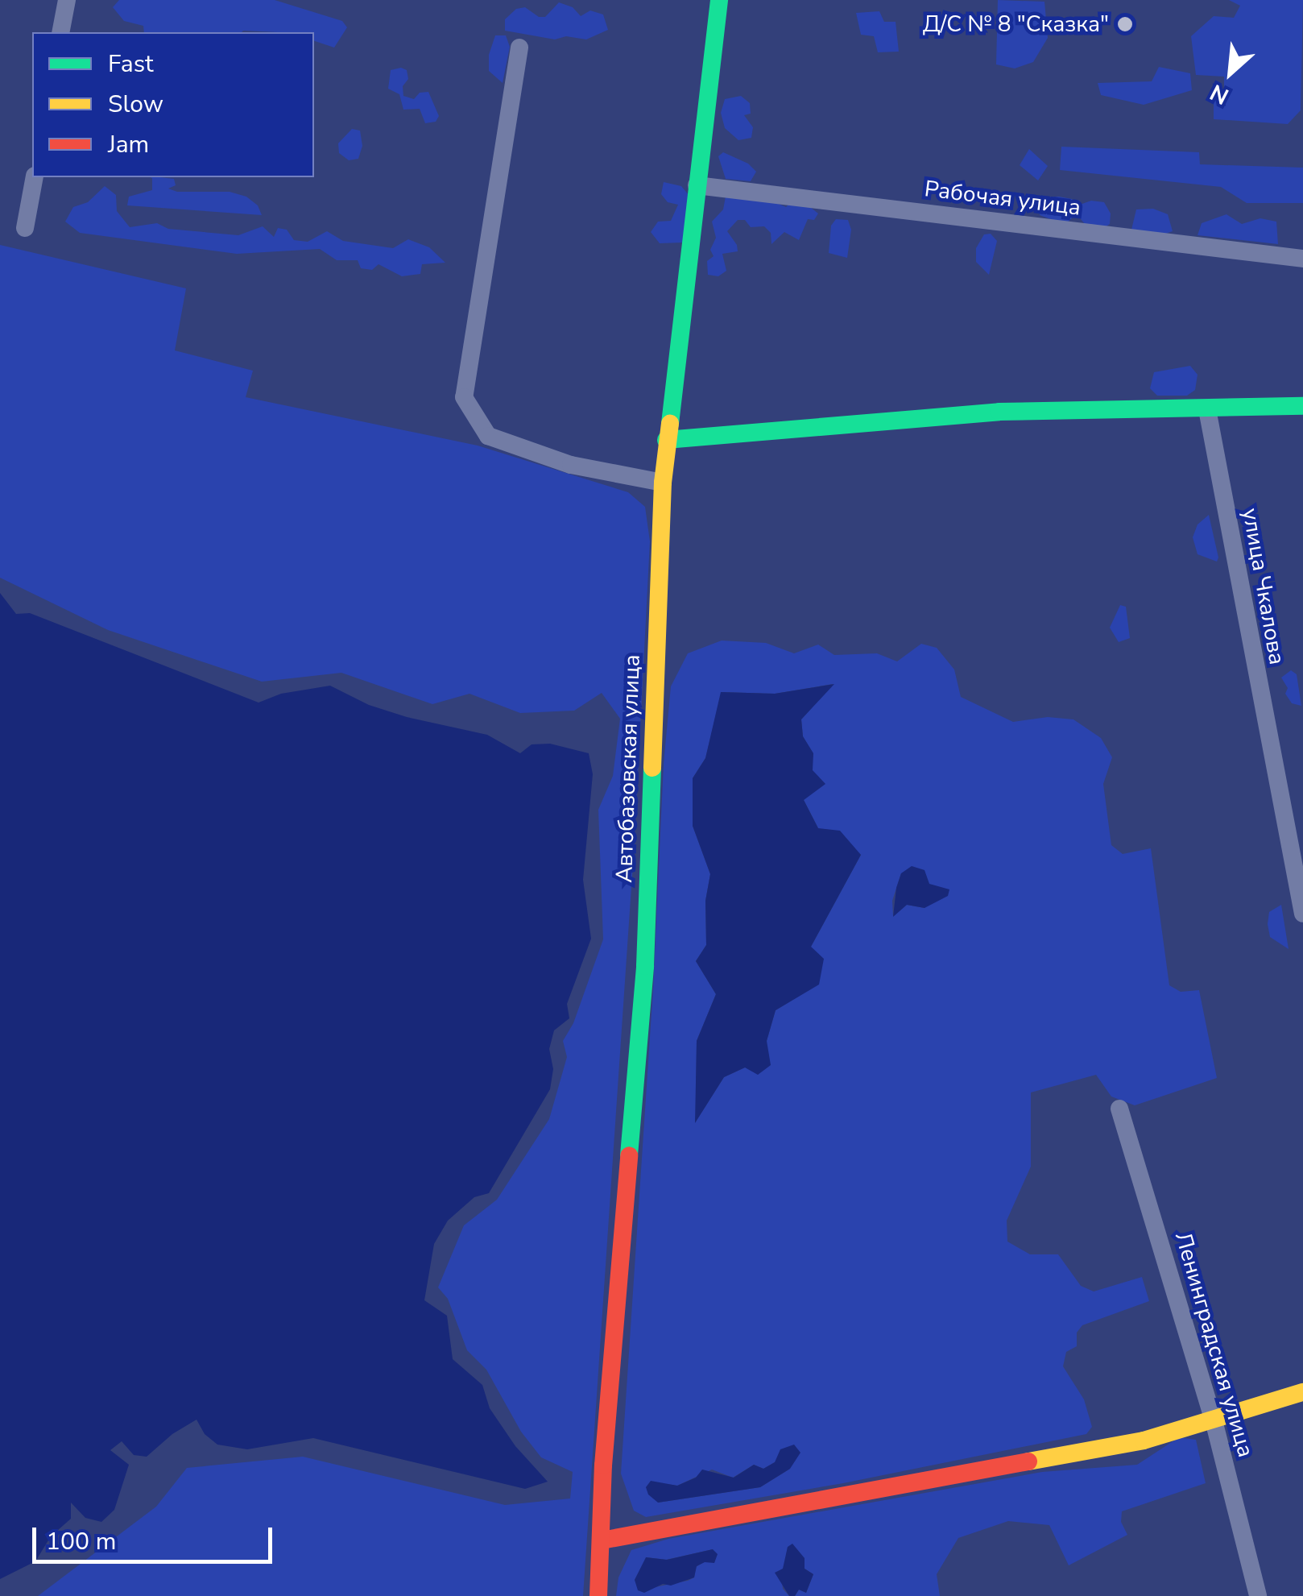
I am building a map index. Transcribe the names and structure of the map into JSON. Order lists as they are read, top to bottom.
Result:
{
  "streets": {
    "street": [
      "Рабочая улица",
      "улица Чкалова",
      "Автобазовская улица",
      "Ленинградская улица"
    ]
  },
  "crossings": [
    ["Рабочая улица", "Автобазовская улица"]
  ],
  "places": ["Д/С № 8 \"Сказка\""],
  "legend": ["Fast", "Slow", "Jam"],
  "scale_bar": "100 m",
  "north": "bottom left"
}
